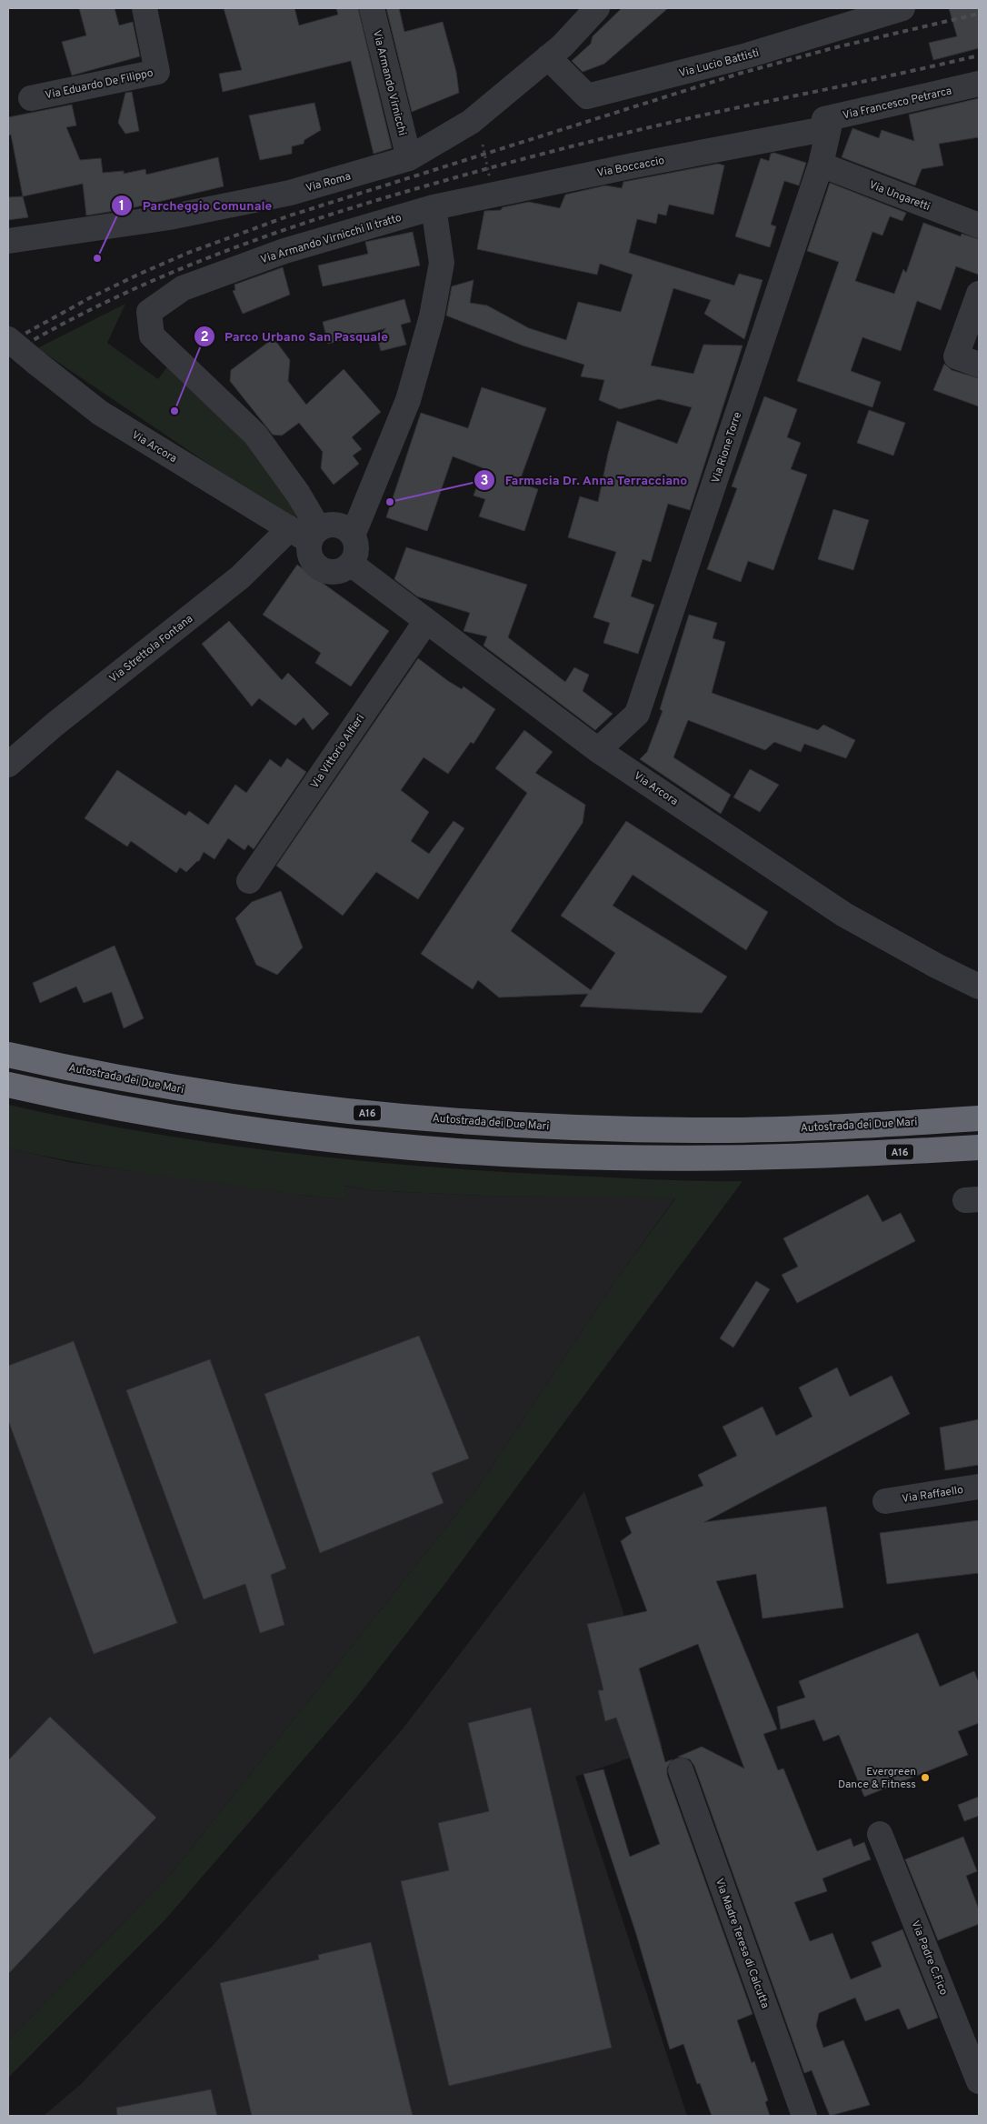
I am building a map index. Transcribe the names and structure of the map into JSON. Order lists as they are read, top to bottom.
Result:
{
  "streets": {
    "highway": ["Autostrada dei Due Mari", "A16"],
    "street": [
      "Via Lucio Battisti",
      "Via Armando Virnicchi",
      "Via Eduardo De Filippo",
      "Via Francesco Petrarca",
      "Via Boccaccio",
      "Via Roma",
      "Via Ungaretti",
      "Via Armando Virnicchi II tratto",
      "Via Arcora",
      "Via Rione Torre",
      "Via Strettola Fontana",
      "Via Vittorio Alfieri",
      "Via Raffaello",
      "Via Madre Teresa di Calcutta",
      "Via Padre C.Fico"
    ]
  },
  "crossings": [
    ["Via Lucio Battisti", "Via Roma"],
    ["Via Armando Virnicchi", "Via Roma"],
    ["Via Francesco Petrarca", "Via Boccaccio"],
    ["Via Francesco Petrarca", "Via Rione Torre"],
    ["Via Boccaccio", "Via Armando Virnicchi II tratto"],
    ["Via Boccaccio", "Via Rione Torre"],
    ["Via Ungaretti", "Via Rione Torre"],
    ["Via Armando Virnicchi II tratto", "Via Arcora"],
    ["Via Armando Virnicchi II tratto", "Via Strettola Fontana"],
    ["Via Arcora", "Via Rione Torre"],
    ["Via Arcora", "Via Strettola Fontana"],
    ["Via Arcora", "Via Vittorio Alfieri"]
  ],
  "places": [
    "Parcheggio Comunale",
    "Parco Urbano San Pasquale",
    "Farmacia Dr. Anna Terracciano",
    "Evergreen Dance & Fitness"
  ]
}
